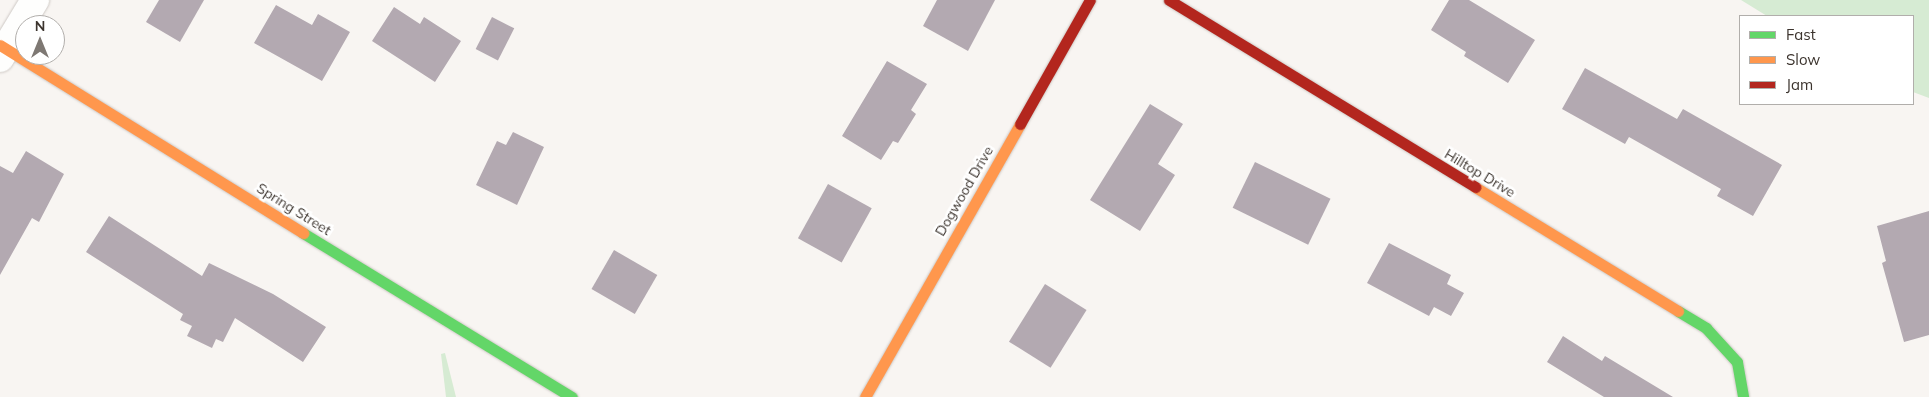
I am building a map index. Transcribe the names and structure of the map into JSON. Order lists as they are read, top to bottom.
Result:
{
  "streets": {
    "street": ["Hilltop Drive", "Dogwood Drive", "Spring Street"]
  },
  "legend": ["Fast", "Slow", "Jam"],
  "north": "top"
}
